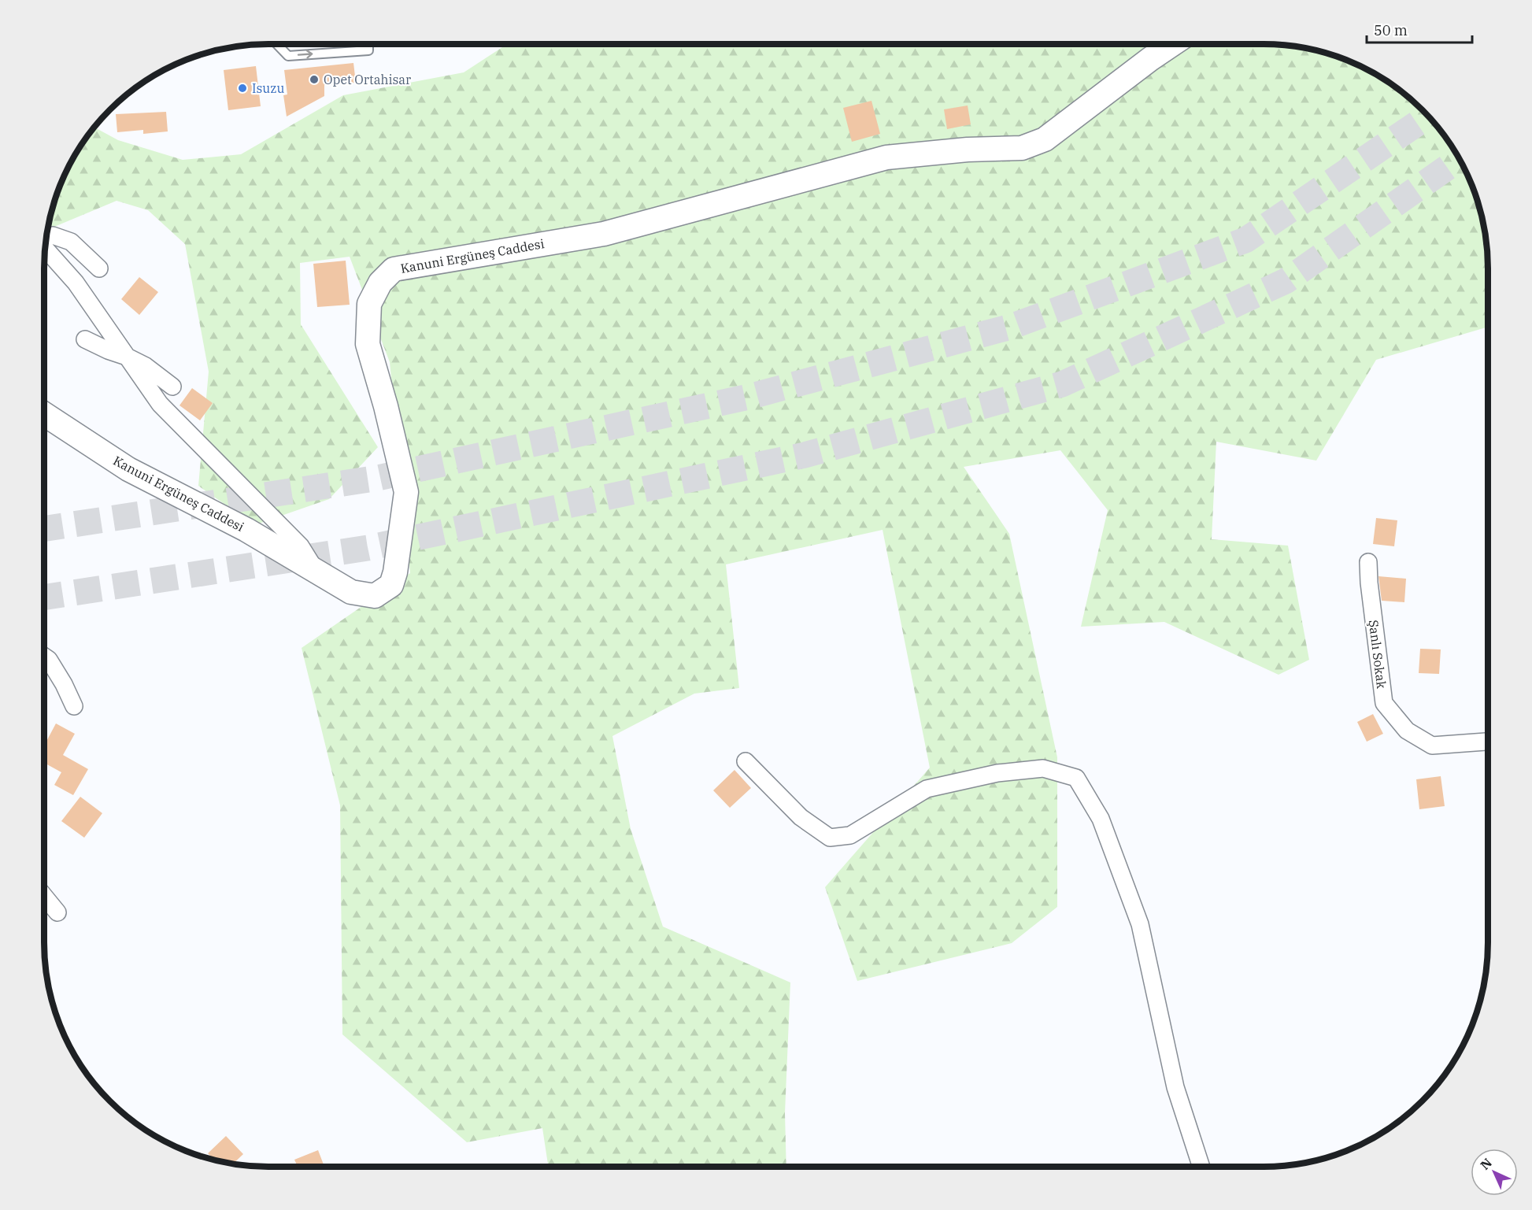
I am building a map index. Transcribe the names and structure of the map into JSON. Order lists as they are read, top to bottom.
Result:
{
  "streets": {
    "street": ["Kanuni Ergüneş Caddesi", "Şanlı Sokak"]
  },
  "places": ["Opet Ortahisar", "Isuzu"],
  "scale_bar": "50 m",
  "north": "top left"
}
